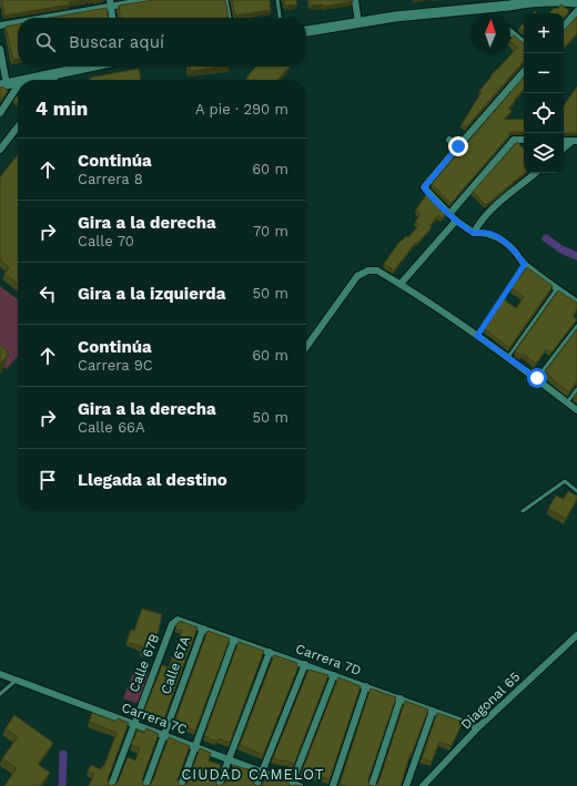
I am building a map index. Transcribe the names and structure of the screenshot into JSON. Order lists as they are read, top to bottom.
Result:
{
  "streets": {
    "street": [
      "Carrera 7D",
      "Calle 67B",
      "Calle 67A",
      "Diagonal 65",
      "Carrera 7C"
    ]
  },
  "crossings": [
    ["Carrera 7D", "Calle 67B"],
    ["Carrera 7D", "Calle 67A"],
    ["Carrera 7D", "Diagonal 65"],
    ["Calle 67B", "Carrera 7C"],
    ["Calle 67A", "Carrera 7C"]
  ],
  "districts": ["CIUDAD CAMELOT"],
  "north": "top",
  "page": {
    "map_buttons": ["+", "−"],
    "search": "Buscar aquí",
    "heading": ["4 min", "A pie · 290 m"],
    "list": [
      ["Continúa", "Carrera 8", "60 m"],
      ["Gira a la derecha", "Calle 70", "70 m"],
      ["Gira a la izquierda", "50 m"],
      ["Continúa", "Carrera 9C", "60 m"],
      ["Gira a la derecha", "Calle 66A", "50 m"],
      "Llegada al destino"
    ]
  }
}
